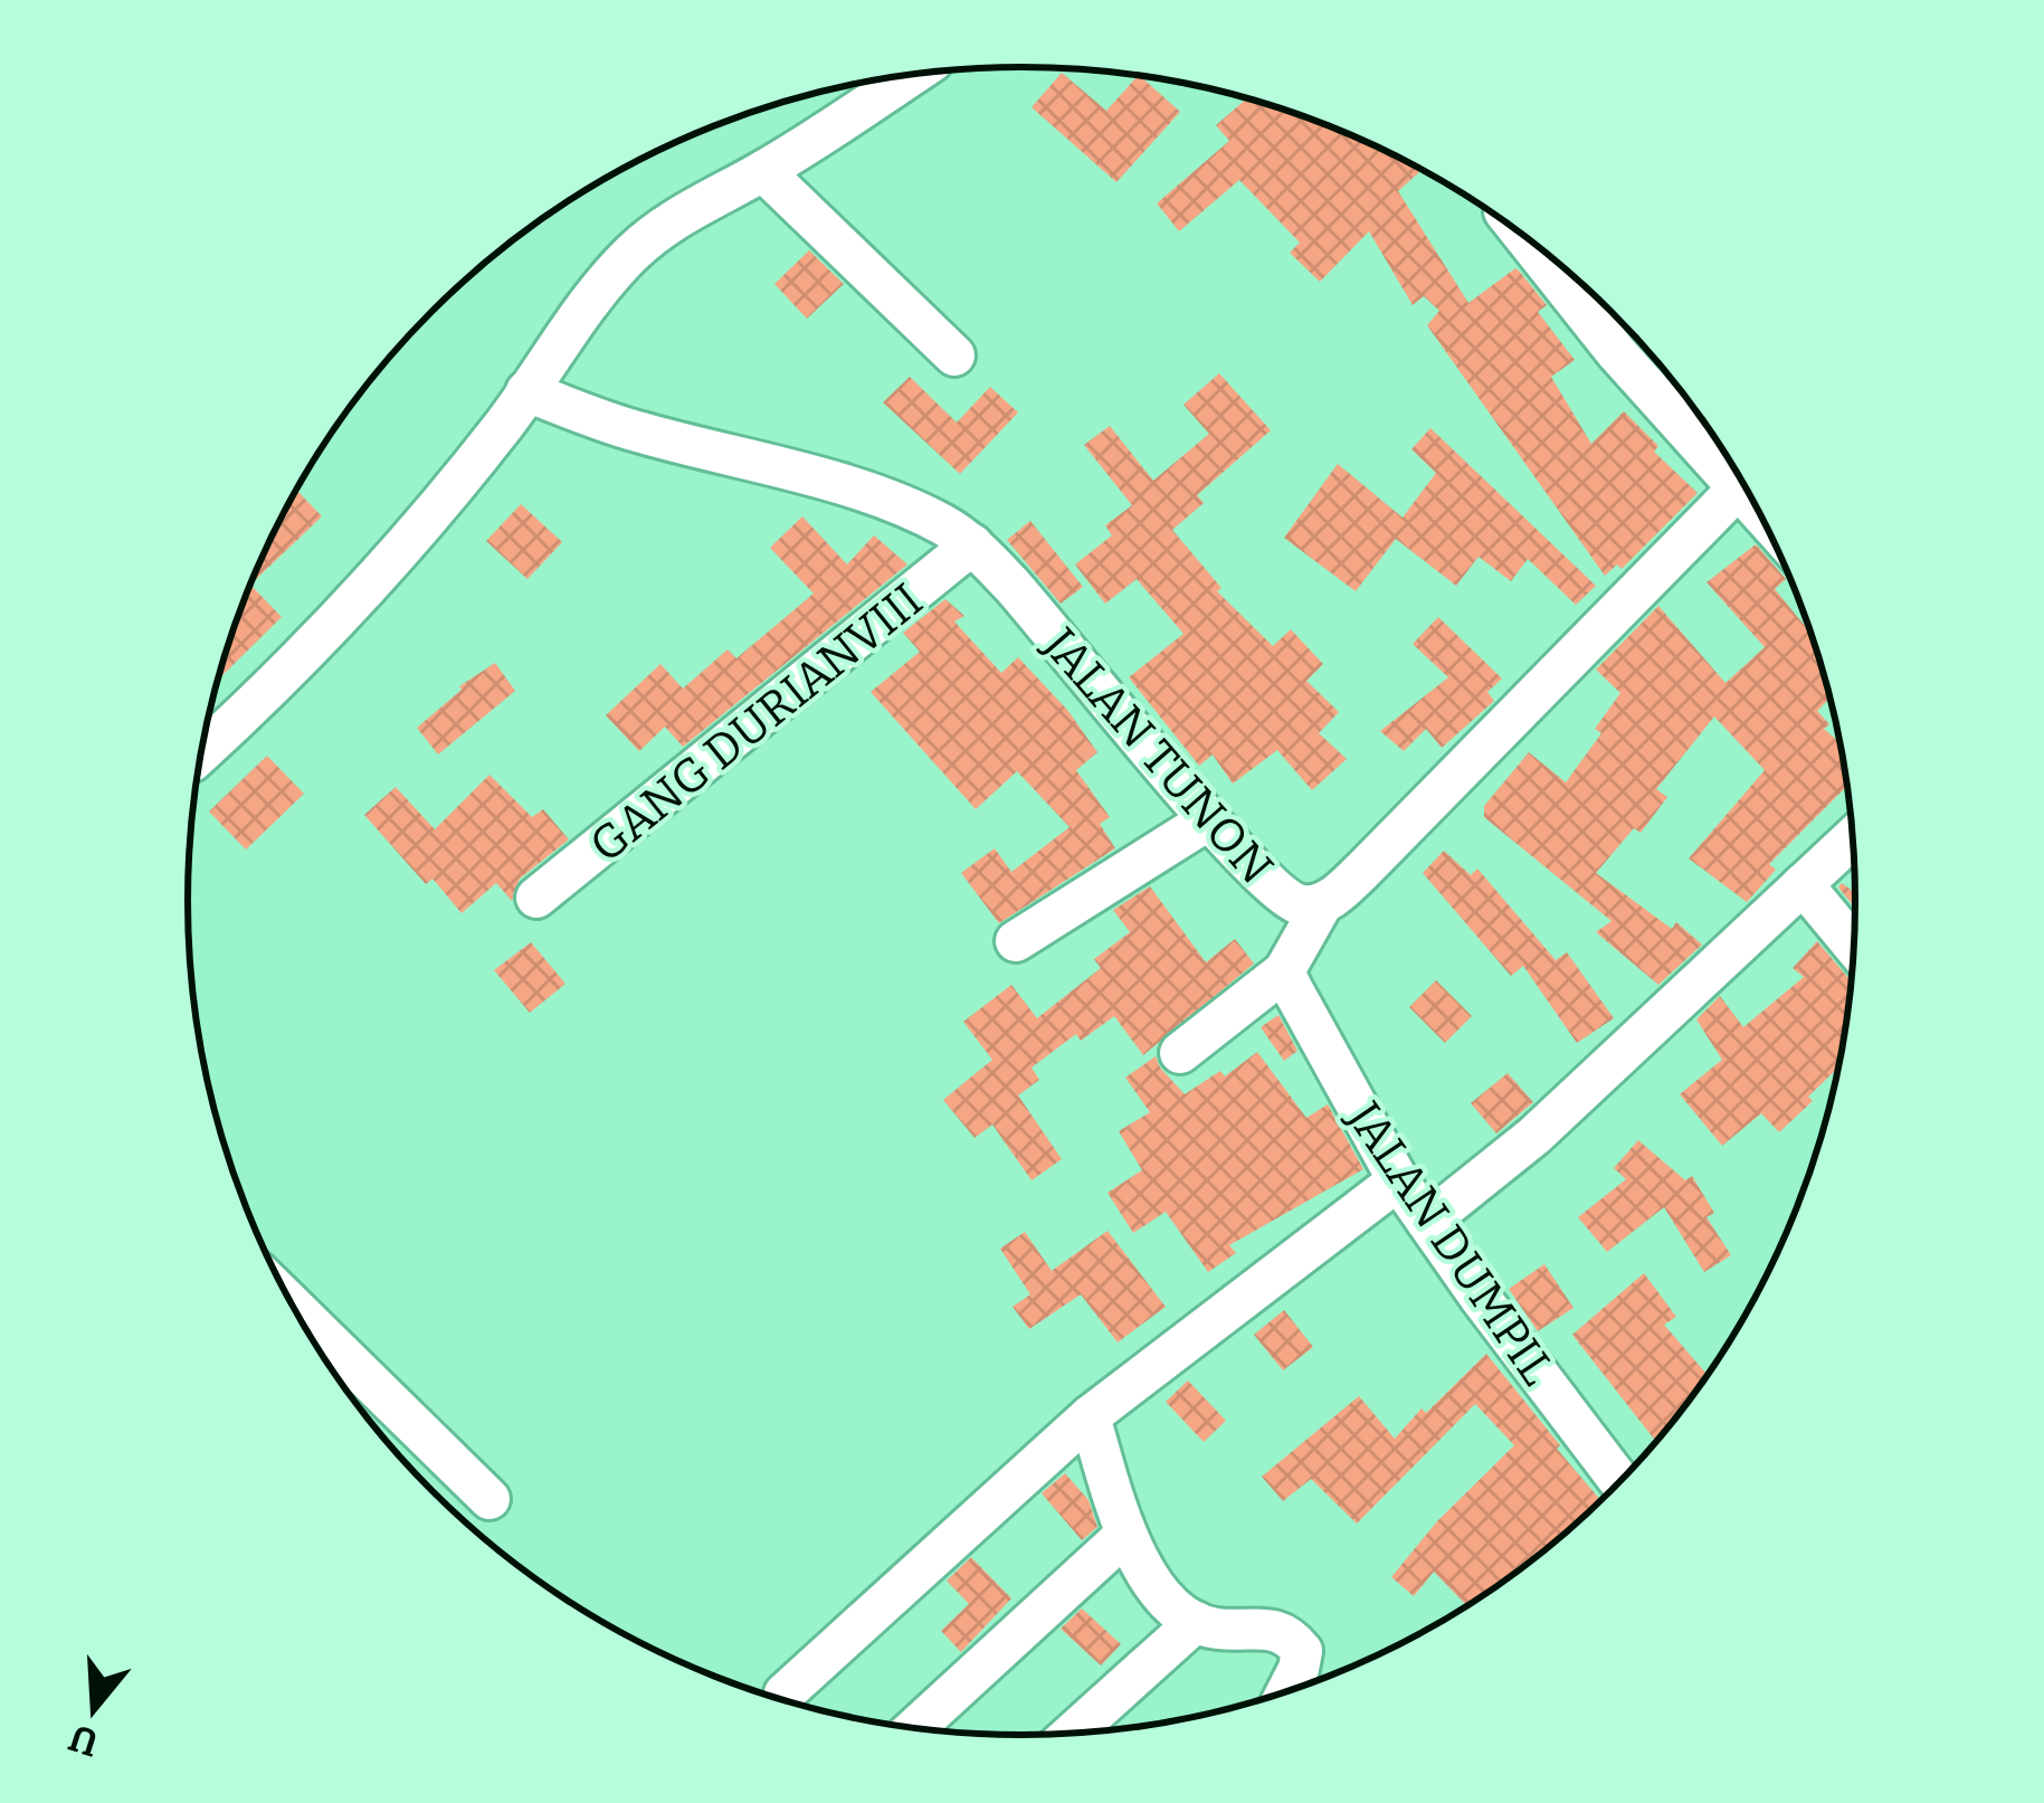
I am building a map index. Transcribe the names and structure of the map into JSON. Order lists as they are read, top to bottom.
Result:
{
  "streets": {
    "street": ["GANG DURIANVIII", "JALAN TUNON", "JALAN DUMPIL"]
  },
  "crossings": [
    ["GANG DURIANVIII", "JALAN TUNON"]
  ],
  "north": "bottom"
}
